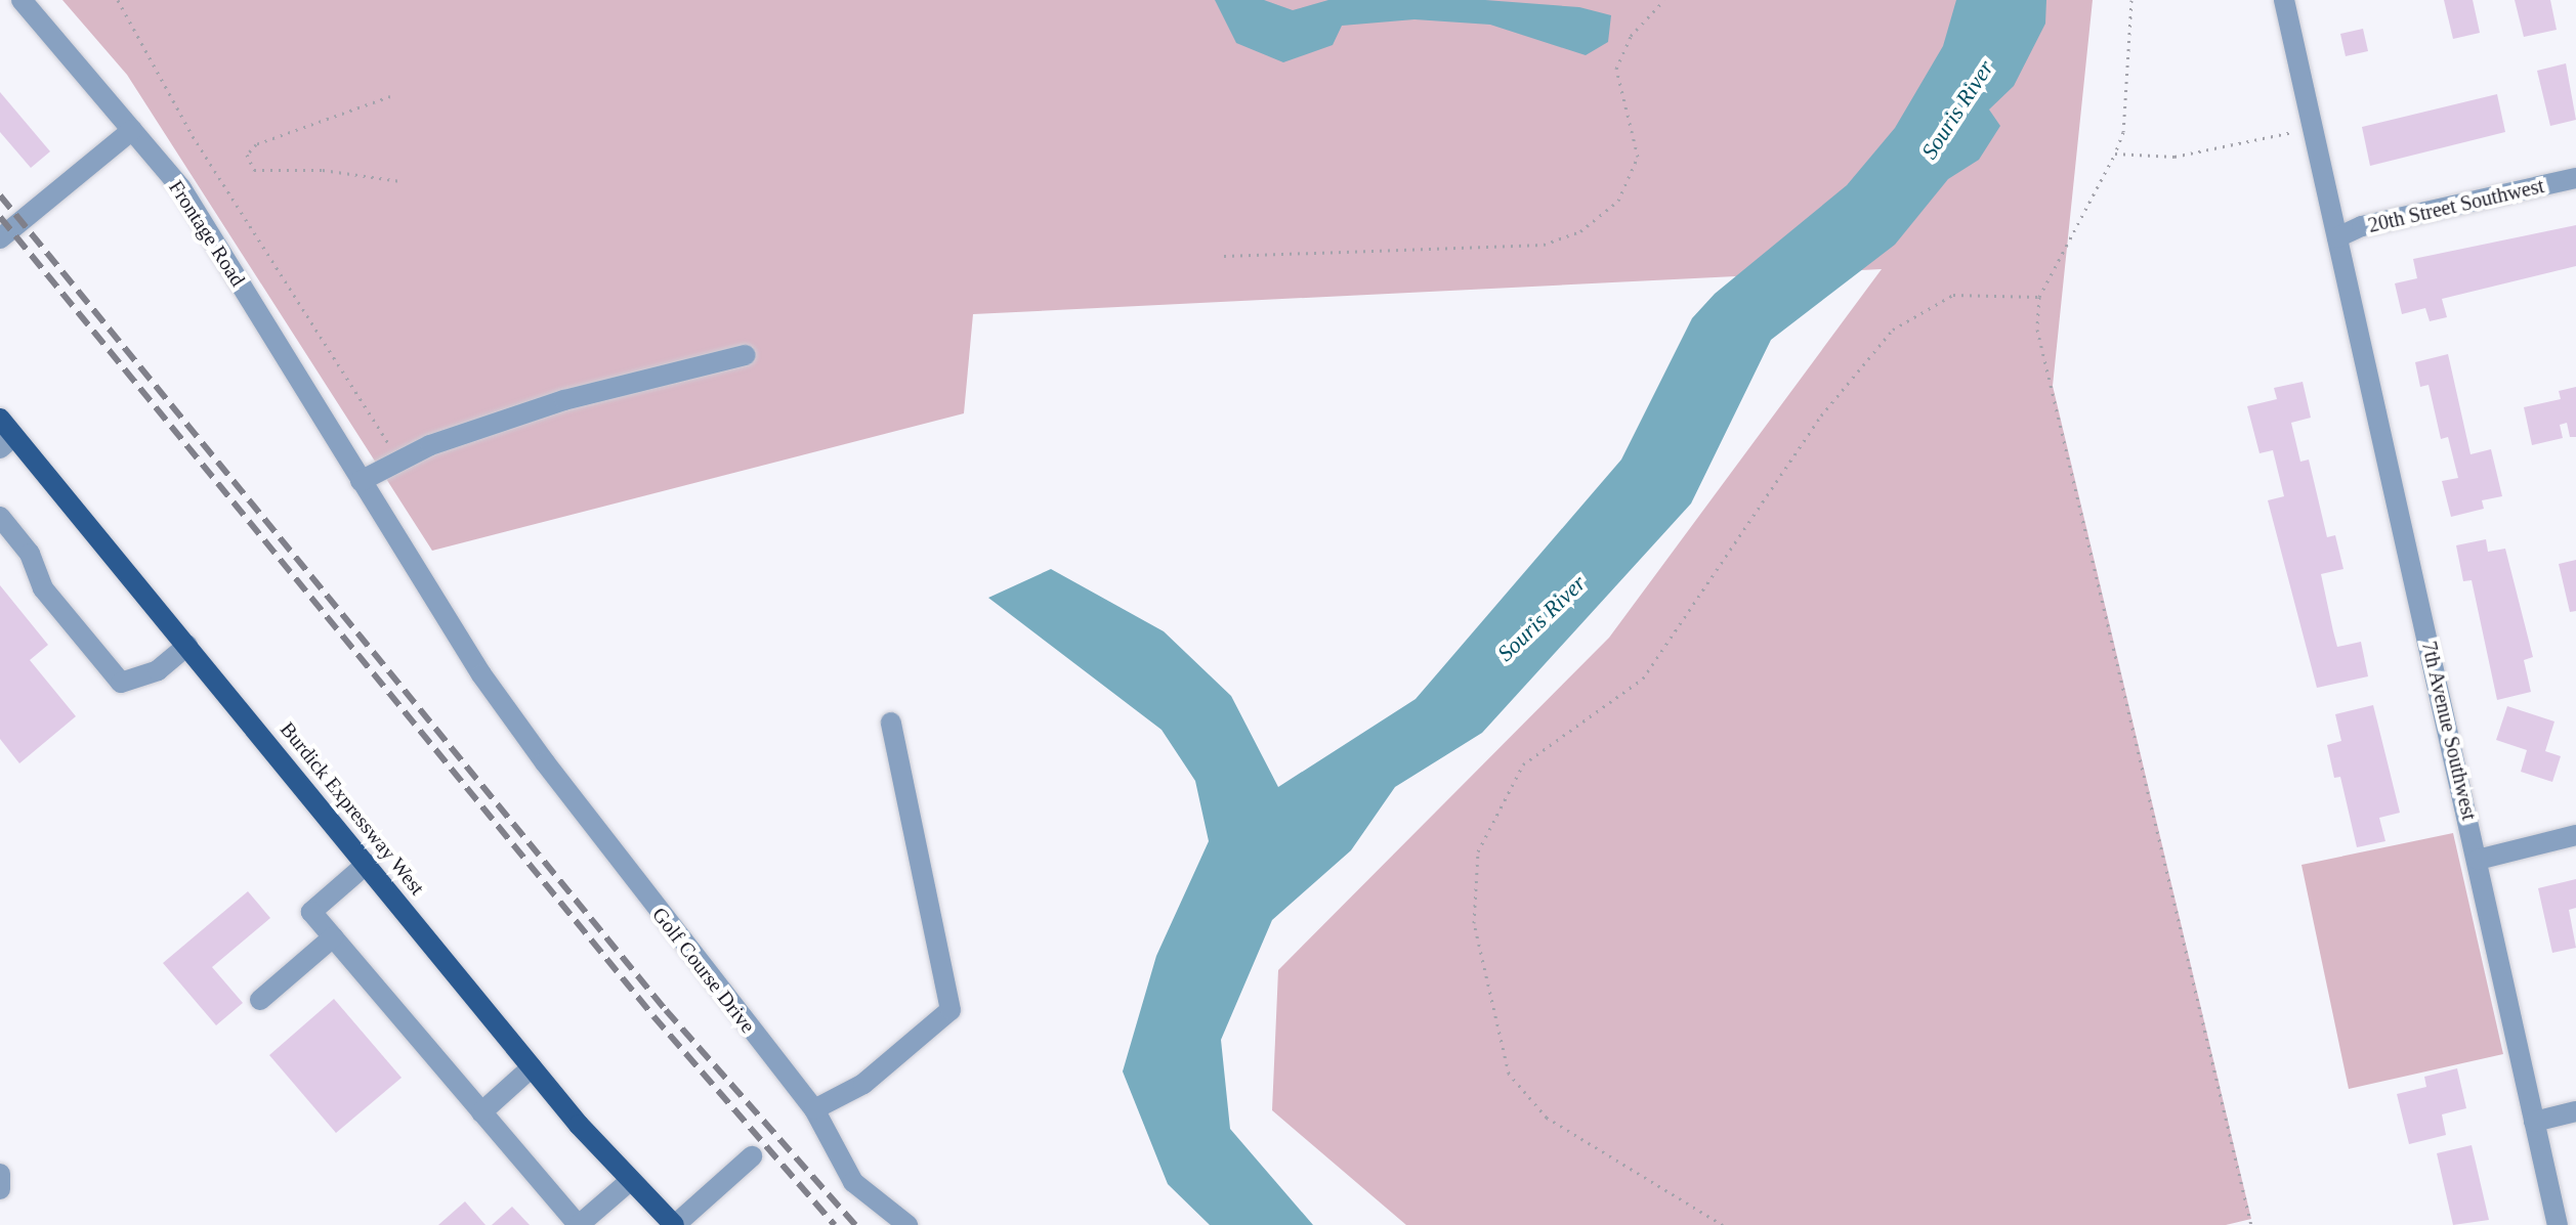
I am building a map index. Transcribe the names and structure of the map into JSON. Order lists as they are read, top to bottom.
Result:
{
  "streets": {
    "main road": ["Burdick Expressway West"],
    "street": [
      "20th Street Southwest",
      "Frontage Road",
      "7th Avenue Southwest",
      "Golf Course Drive"
    ]
  },
  "crossings": [
    ["20th Street Southwest", "7th Avenue Southwest"],
    ["Frontage Road", "Golf Course Drive"]
  ],
  "water": ["Souris River"]
}
